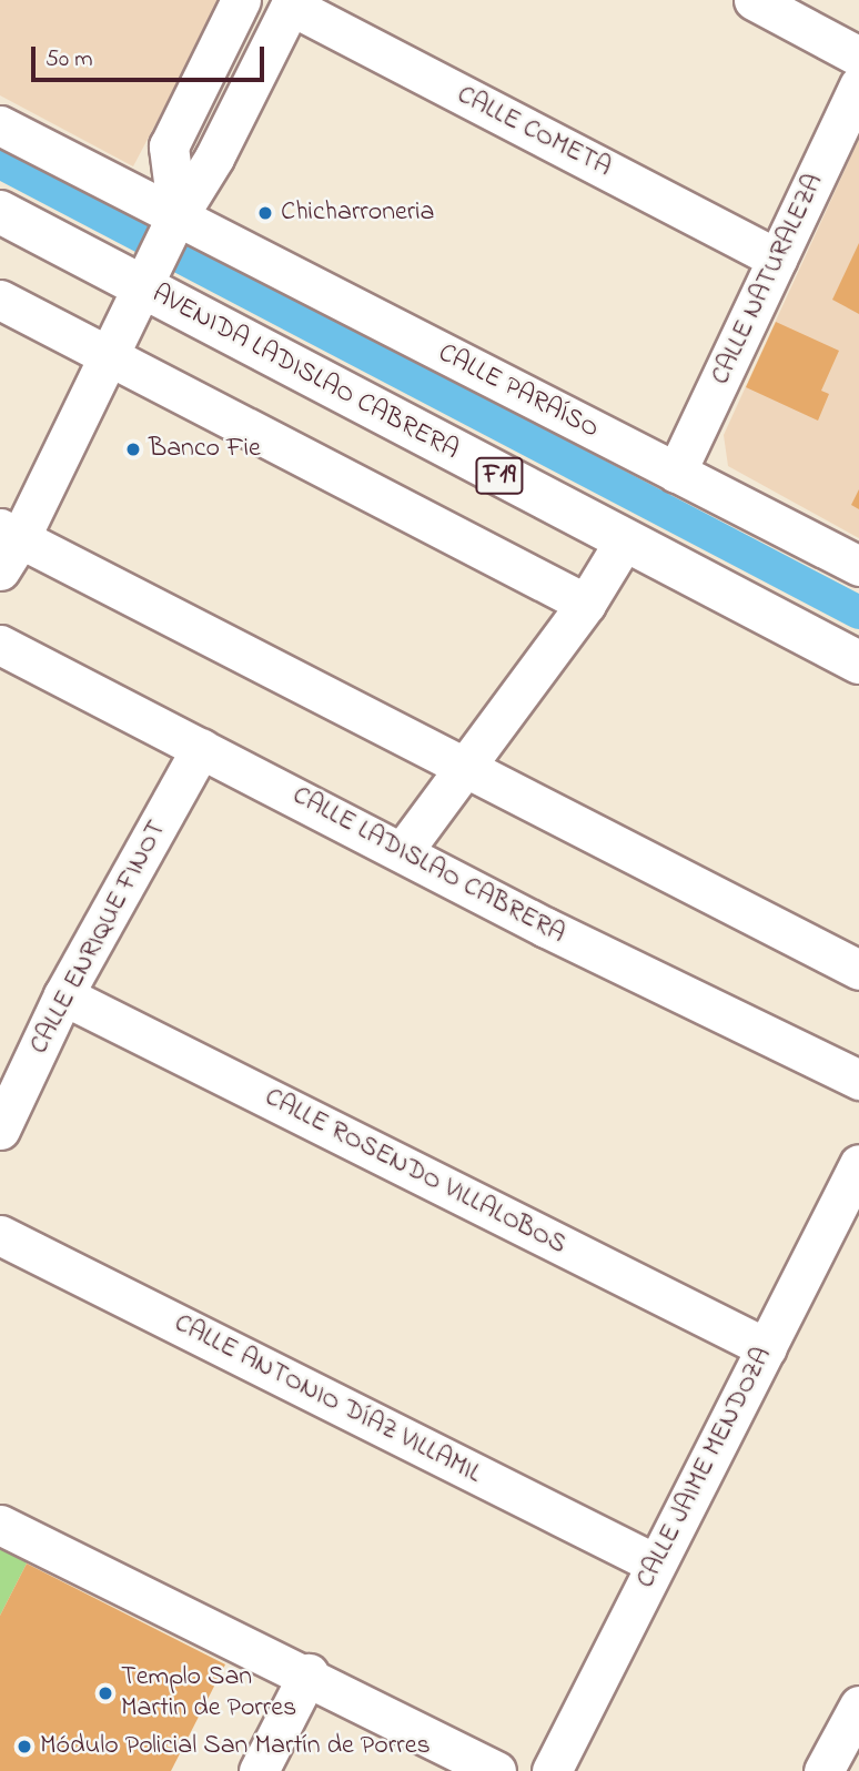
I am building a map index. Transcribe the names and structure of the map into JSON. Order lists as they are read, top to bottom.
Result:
{
  "streets": {
    "highway": ["AVENIDA LADISLAO CABRERA", "F19"],
    "street": [
      "CALLE COMETA",
      "CALLE NATURALEZA",
      "CALLE PARAÍSO",
      "CALLE LADISLAO CABRERA",
      "CALLE ENRIQUE FINOT",
      "CALLE ROSENDO VILLALOBOS",
      "CALLE ANTONIO DÍAZ VILLAMIL",
      "CALLE JAIME MENDOZA"
    ]
  },
  "crossings": [
    ["CALLE COMETA", "CALLE NATURALEZA"],
    ["CALLE NATURALEZA", "CALLE PARAÍSO"],
    ["AVENIDA LADISLAO CABRERA", "CALLE PARAÍSO"],
    ["CALLE LADISLAO CABRERA", "CALLE ENRIQUE FINOT"],
    ["CALLE ENRIQUE FINOT", "CALLE ROSENDO VILLALOBOS"],
    ["CALLE ROSENDO VILLALOBOS", "CALLE JAIME MENDOZA"],
    ["CALLE ANTONIO DÍAZ VILLAMIL", "CALLE JAIME MENDOZA"]
  ],
  "places": [
    "Chicharroneria",
    "Banco Fie",
    "Templo San Martin de Porres",
    "Módulo Policial San Martín de Porres"
  ],
  "scale_bar": "50 m"
}
